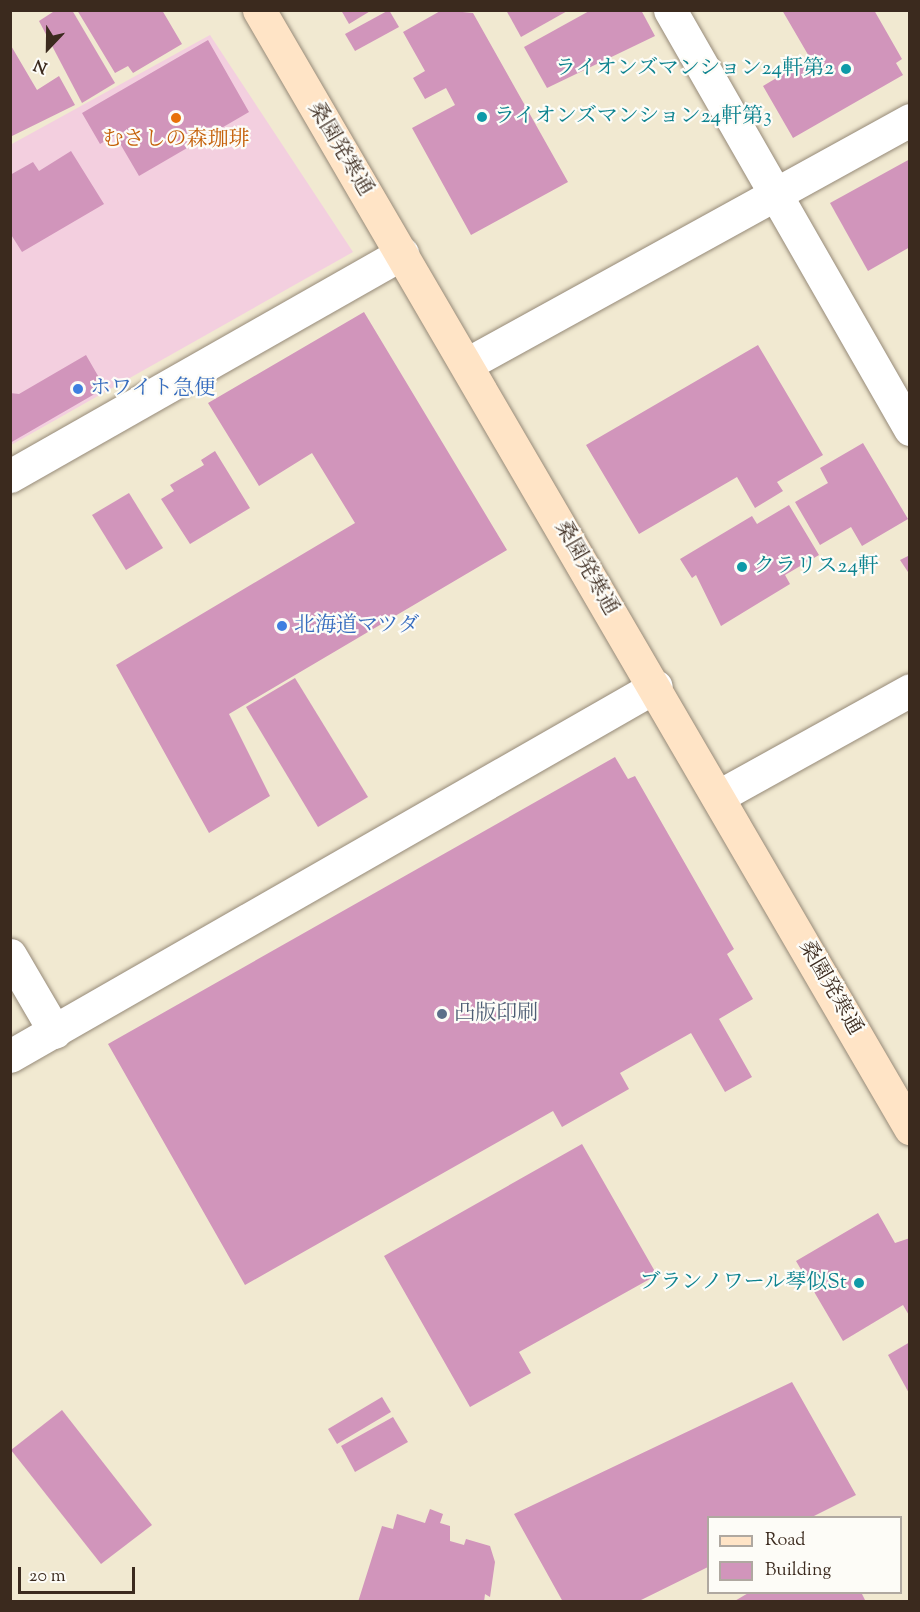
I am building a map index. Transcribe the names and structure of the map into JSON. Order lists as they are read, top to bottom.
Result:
{
  "streets": {
    "street": ["桑園発寒通"]
  },
  "places": [
    "ライオンズマンション24軒第2",
    "ライオンズマンション24軒第3",
    "むさしの森珈琲",
    "ホワイト急便",
    "クラリス24軒",
    "北海道マツダ",
    "凸版印刷",
    "ブランノワール琴似St"
  ],
  "legend": ["Road", "Building"],
  "scale_bar": "20 m",
  "north": "bottom"
}
